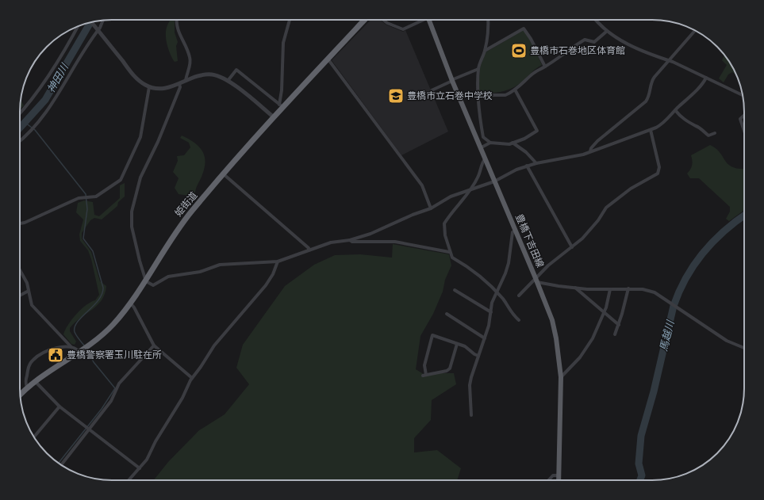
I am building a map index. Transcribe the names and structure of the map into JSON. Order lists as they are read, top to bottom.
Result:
{
  "streets": {
    "highway": ["姫街道"],
    "main road": ["豊橋下吉田線"]
  },
  "water": ["神田川", "馬越川"],
  "places": {
    "sports": ["豊橋市石巻地区体育館"],
    "school or university": ["豊橋市立石巻中学校"],
    "public building": ["豊橋警察署玉川駐在所"]
  }
}
